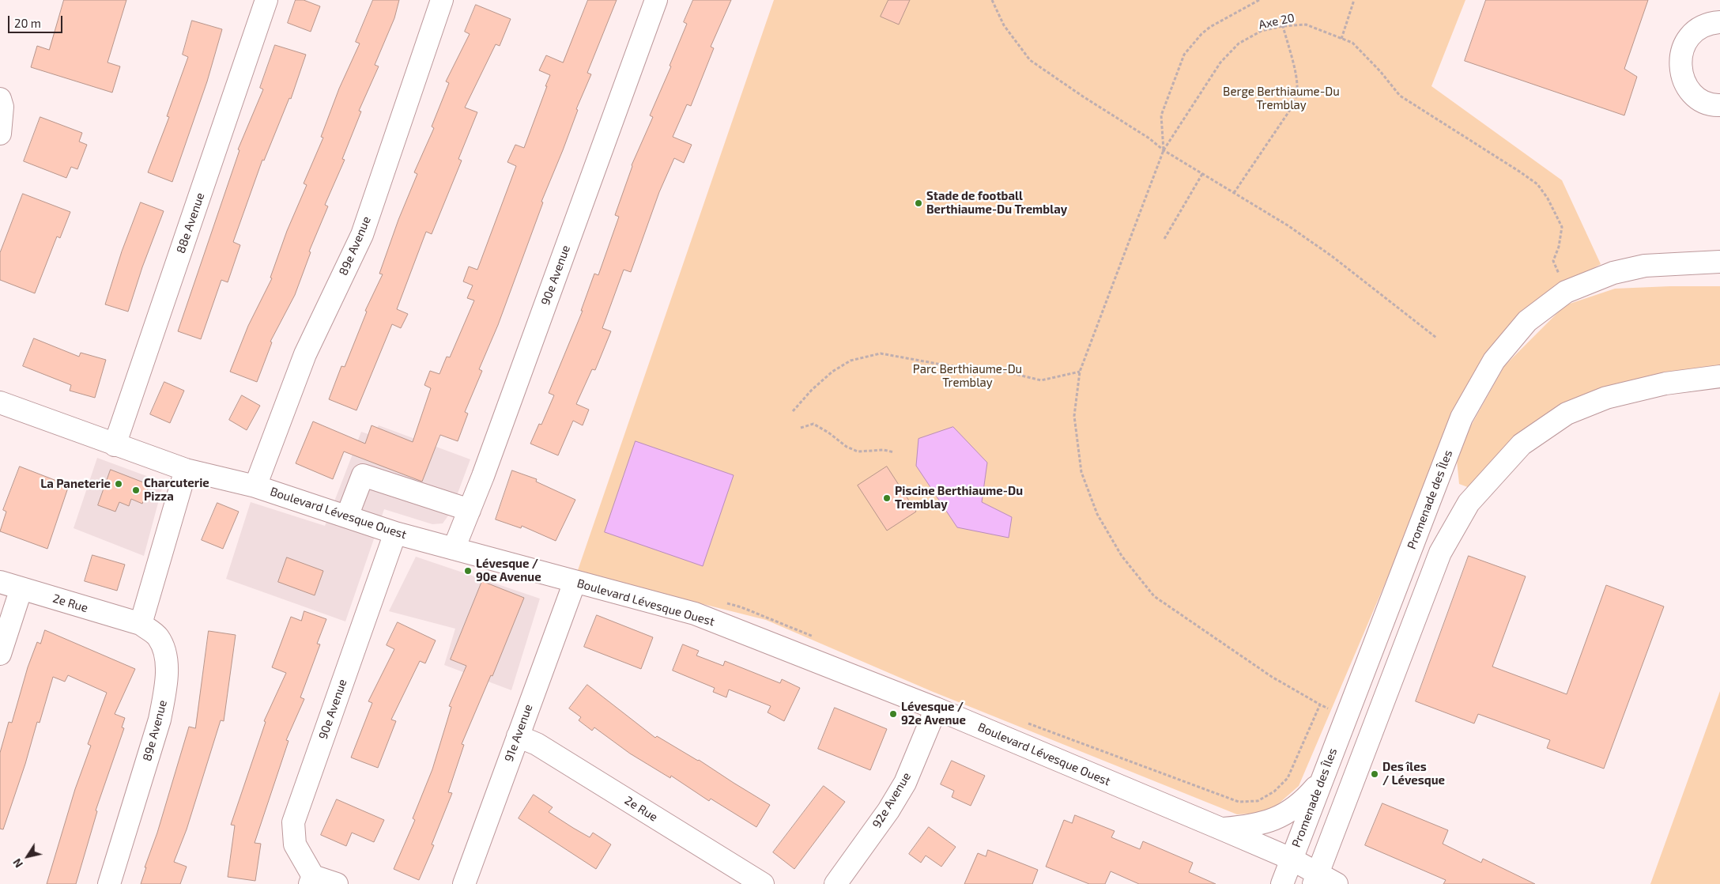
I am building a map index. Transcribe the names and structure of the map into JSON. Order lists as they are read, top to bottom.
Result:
{
  "streets": {
    "street": [
      "88e Avenue",
      "89e Avenue",
      "90e Avenue",
      "Promenade des Îles",
      "Boulevard Lévesque Ouest",
      "2e Rue",
      "91e Avenue",
      "92e Avenue"
    ],
    "path": ["Axe 20"]
  },
  "crossings": [
    ["Axe 20", "Promenade des Îles"],
    ["88e Avenue", "Boulevard Lévesque Ouest"],
    ["89e Avenue", "Boulevard Lévesque Ouest"],
    ["89e Avenue", "2e Rue"],
    ["90e Avenue", "Boulevard Lévesque Ouest"],
    ["Promenade des Îles", "Boulevard Lévesque Ouest"],
    ["Boulevard Lévesque Ouest", "91e Avenue"],
    ["Boulevard Lévesque Ouest", "92e Avenue"],
    ["2e Rue", "91e Avenue"]
  ],
  "parks": ["Berge Berthiaume-Du Tremblay", "Parc Berthiaume-Du Tremblay"],
  "places": [
    "Stade de football Berthiaume-Du Tremblay",
    "La Paneterie",
    "Charcuterie Pizza",
    "Piscine Berthiaume-Du Tremblay",
    "Lévesque / 90e Avenue",
    "Lévesque / 92e Avenue",
    "Des îles / Lévesque"
  ],
  "scale_bar": "20 m",
  "north": "bottom left"
}
